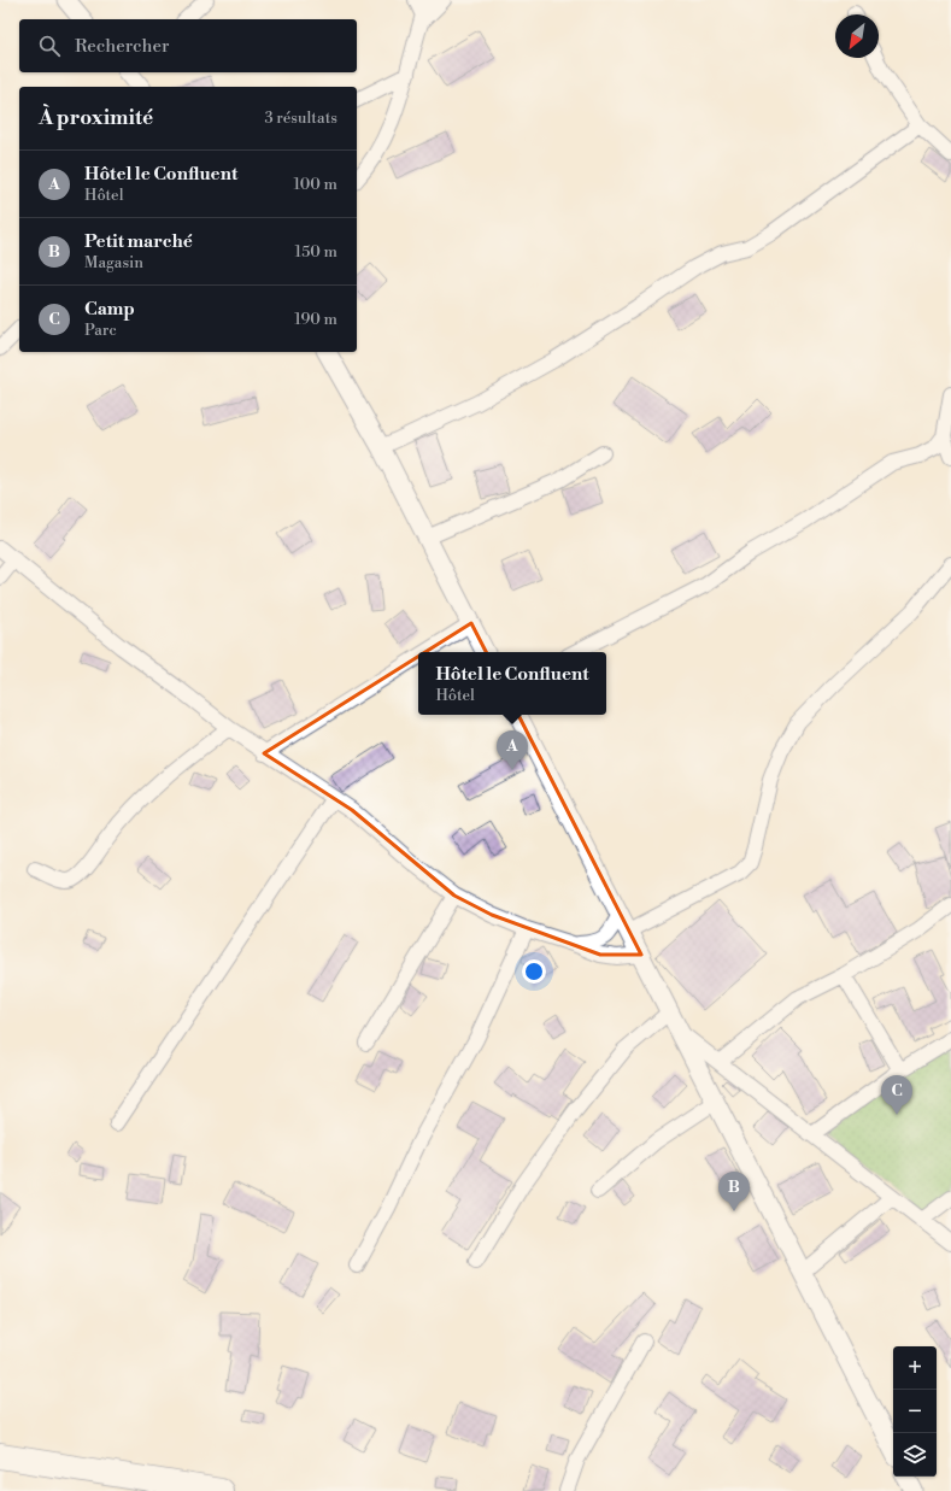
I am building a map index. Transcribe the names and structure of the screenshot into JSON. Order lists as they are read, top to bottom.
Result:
{
  "north": "bottom left",
  "page": {
    "search": "Rechercher",
    "heading": ["À proximité", "3 résultats"],
    "list": [
      {
        "mark": "A",
        "name": "Hôtel le Confluent",
        "note": "Hôtel",
        "value": "100 m"
      },
      {
        "mark": "B",
        "name": "Petit marché",
        "note": "Magasin",
        "value": "150 m"
      },
      {
        "mark": "C",
        "name": "Camp",
        "note": "Parc",
        "value": "190 m"
      }
    ],
    "popup": ["Hôtel le Confluent", "Hôtel"],
    "pins": ["A", "C", "B"],
    "map_buttons": ["+", "−"]
  }
}
